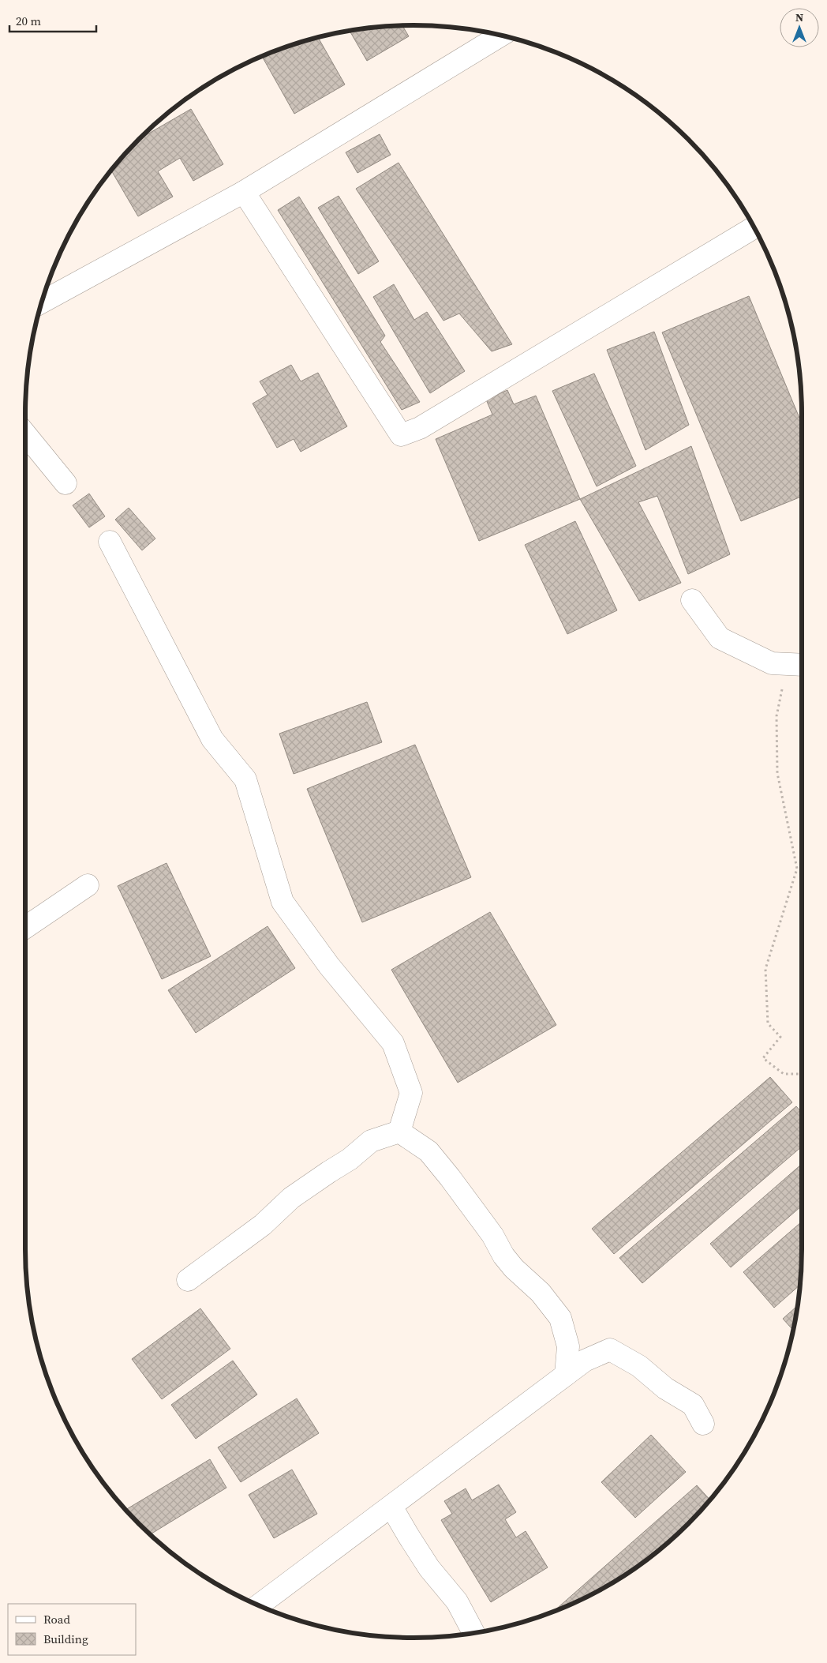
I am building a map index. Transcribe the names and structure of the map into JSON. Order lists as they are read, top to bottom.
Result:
{
  "legend": ["Road", "Building"],
  "scale_bar": "20 m",
  "north": "top"
}
